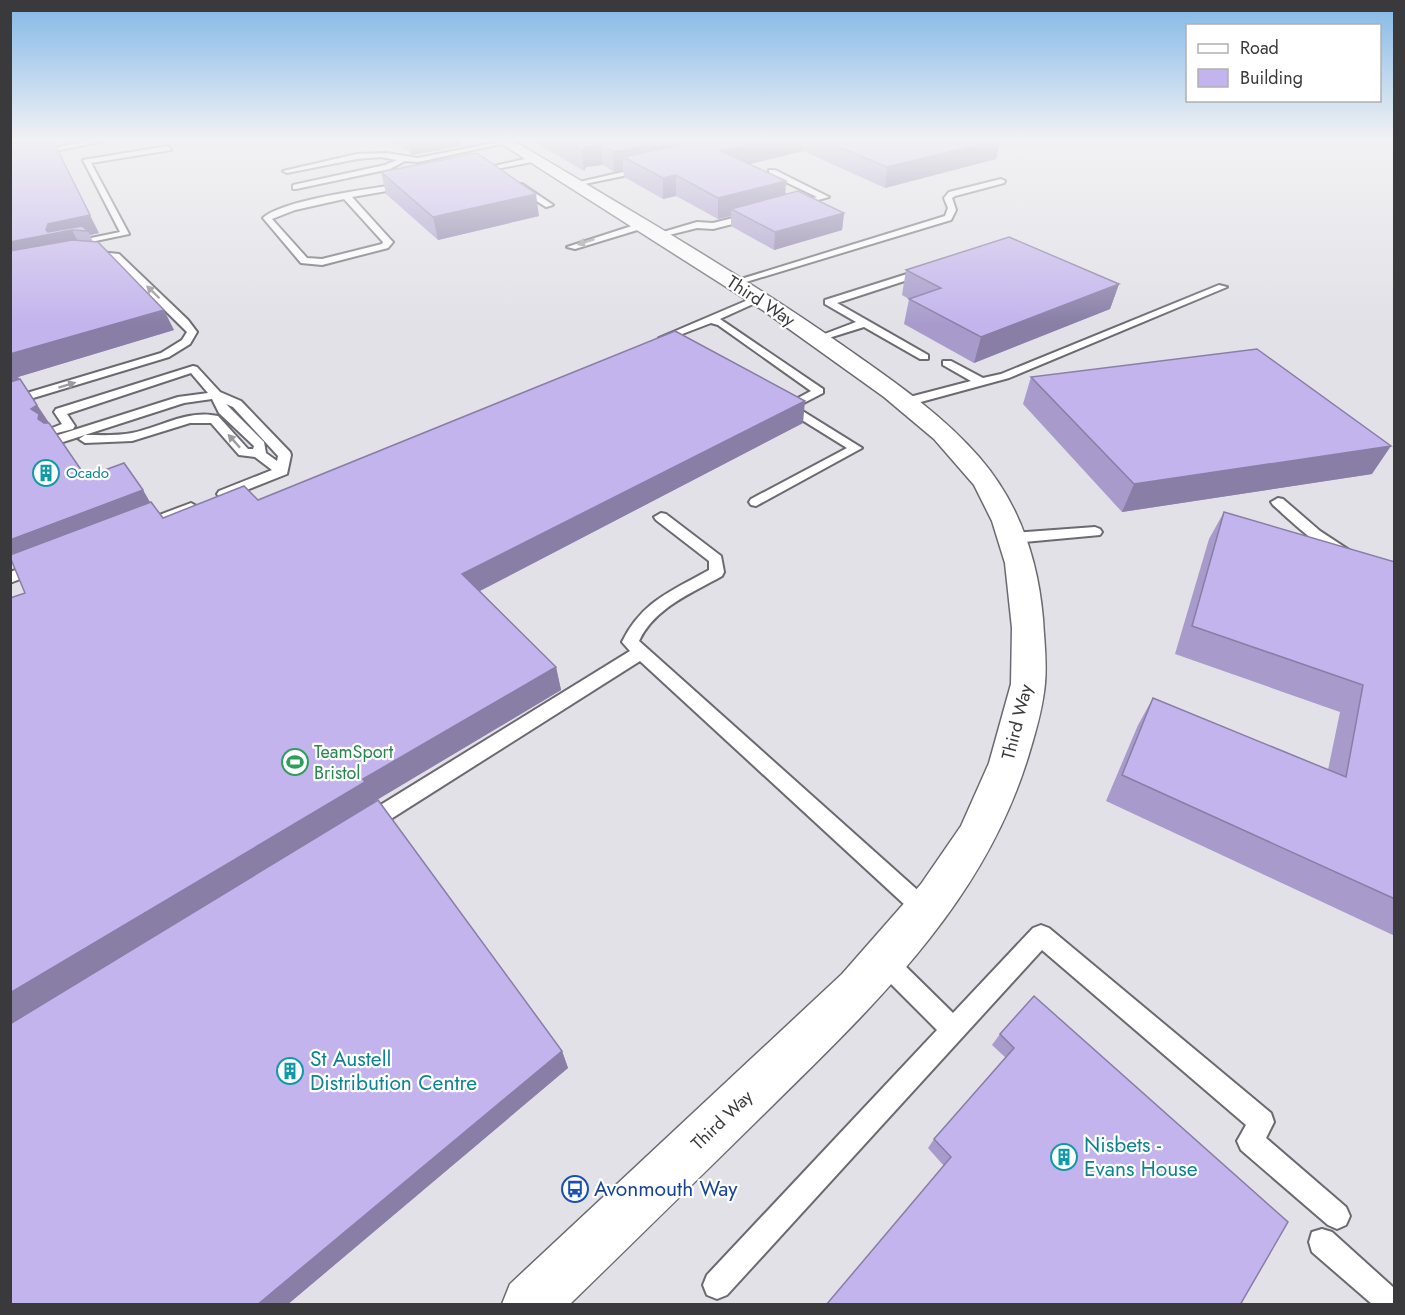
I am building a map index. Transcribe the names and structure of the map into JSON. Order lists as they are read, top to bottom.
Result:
{
  "streets": {
    "street": ["Third Way"]
  },
  "places": {
    "building": ["Ocado", "St Austell Distribution Centre", "Nisbets - Evans House"],
    "sports": ["TeamSport Bristol"],
    "bus stop": ["Avonmouth Way"]
  },
  "legend": ["Road", "Building"]
}
